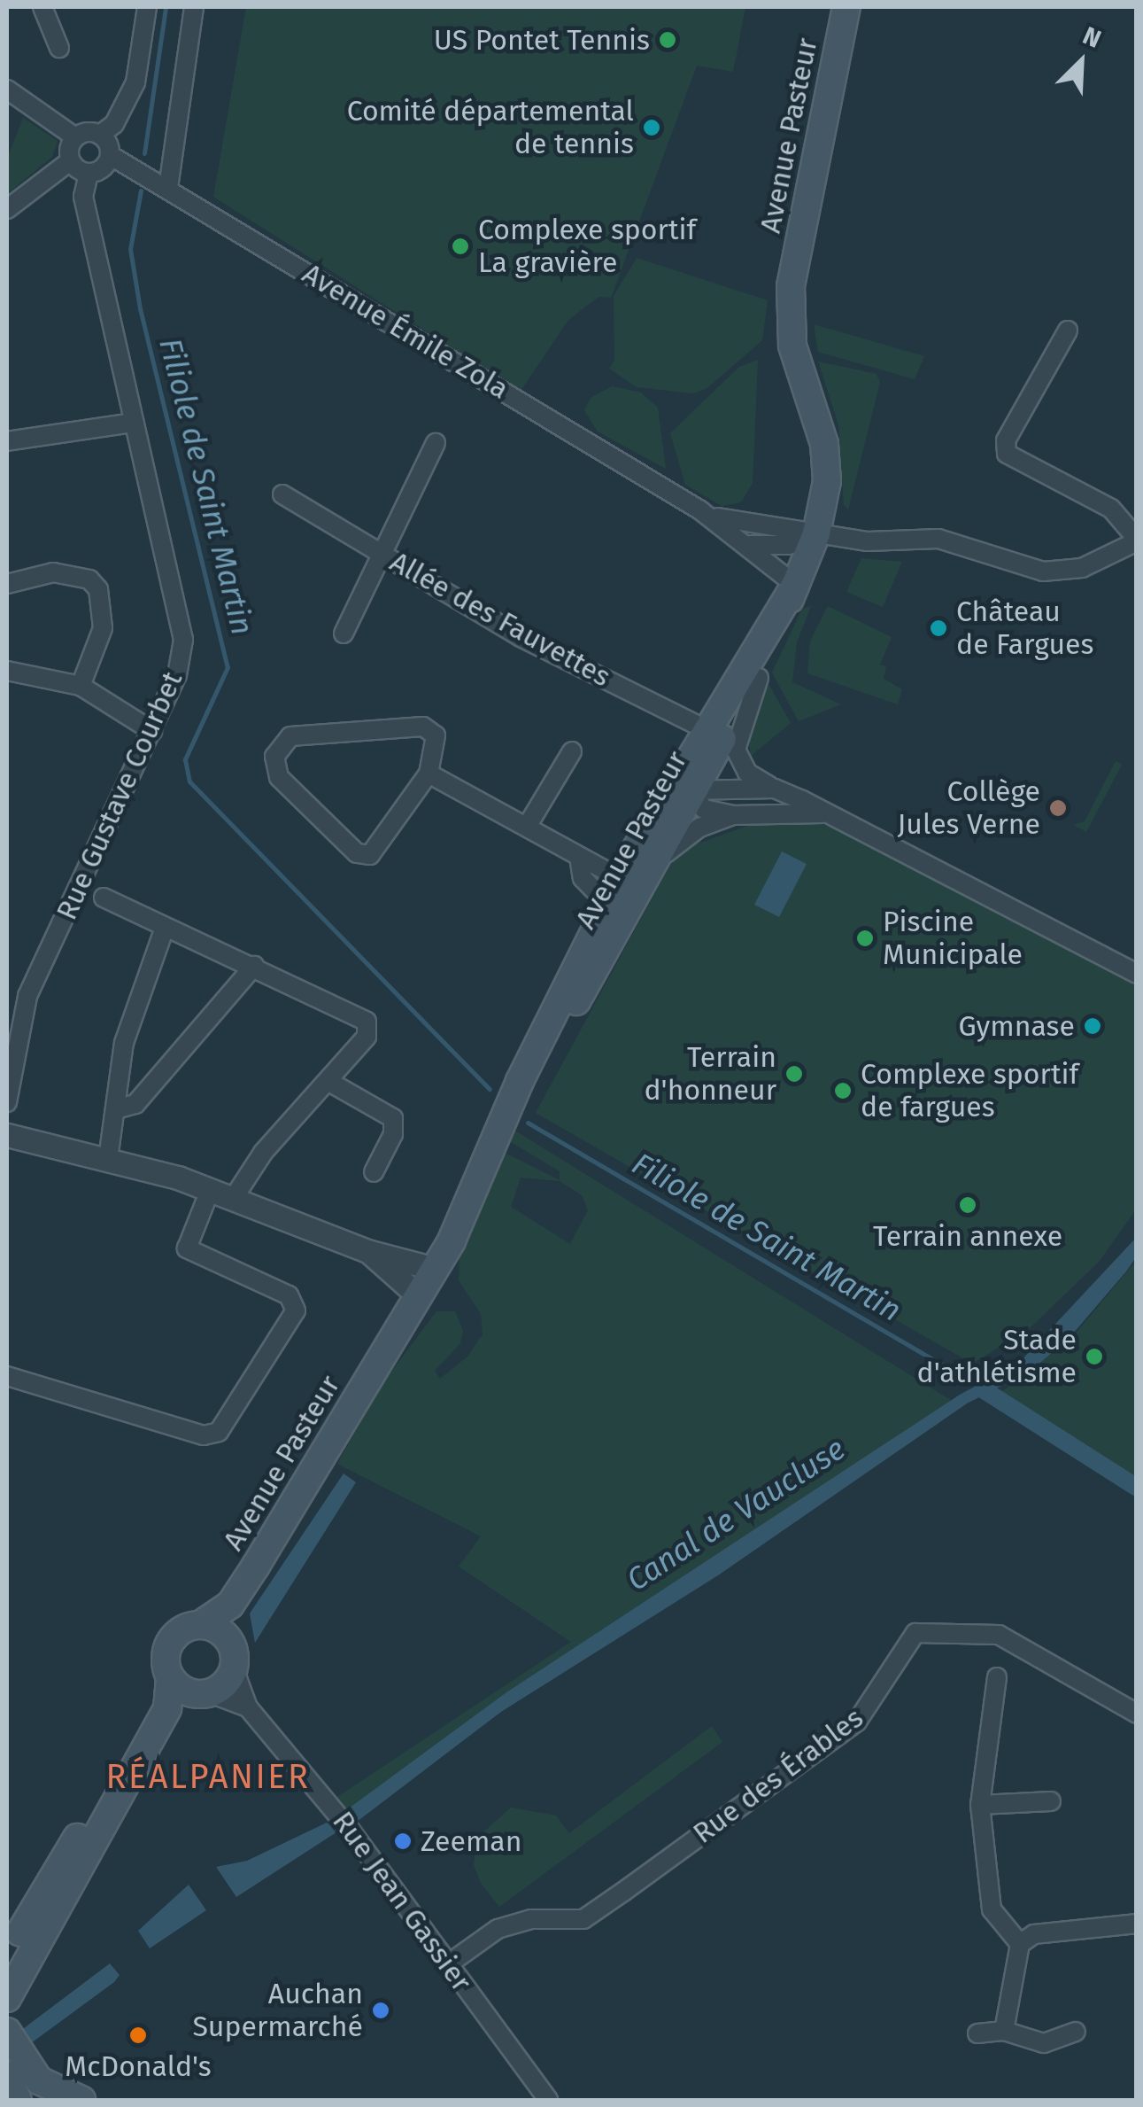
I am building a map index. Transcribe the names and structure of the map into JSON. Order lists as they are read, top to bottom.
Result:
{
  "streets": {
    "main road": ["Avenue Pasteur"],
    "street": [
      "Avenue Émile Zola",
      "Allée des Fauvettes",
      "Rue Gustave Courbet",
      "Rue des Érables",
      "Rue Jean Gassier"
    ]
  },
  "crossings": [
    ["Avenue Pasteur", "Avenue Émile Zola"],
    ["Avenue Pasteur", "Allée des Fauvettes"],
    ["Avenue Pasteur", "Rue Jean Gassier"],
    ["Avenue Émile Zola", "Rue Gustave Courbet"],
    ["Rue des Érables", "Rue Jean Gassier"]
  ],
  "districts": ["RÉALPANIER"],
  "water": ["Filiole de Saint Martin", "Canal de Vaucluse"],
  "places": [
    "US Pontet Tennis",
    "Comité départemental de tennis",
    "Complexe sportif La gravière",
    "Château de Fargues",
    "Collège Jules Verne",
    "Piscine Municipale",
    "Gymnase",
    "Terrain d'honneur",
    "Complexe sportif de fargues",
    "Terrain annexe",
    "Stade d'athlétisme",
    "Zeeman",
    "Auchan Supermarché",
    "McDonald's"
  ],
  "north": "top right"
}
